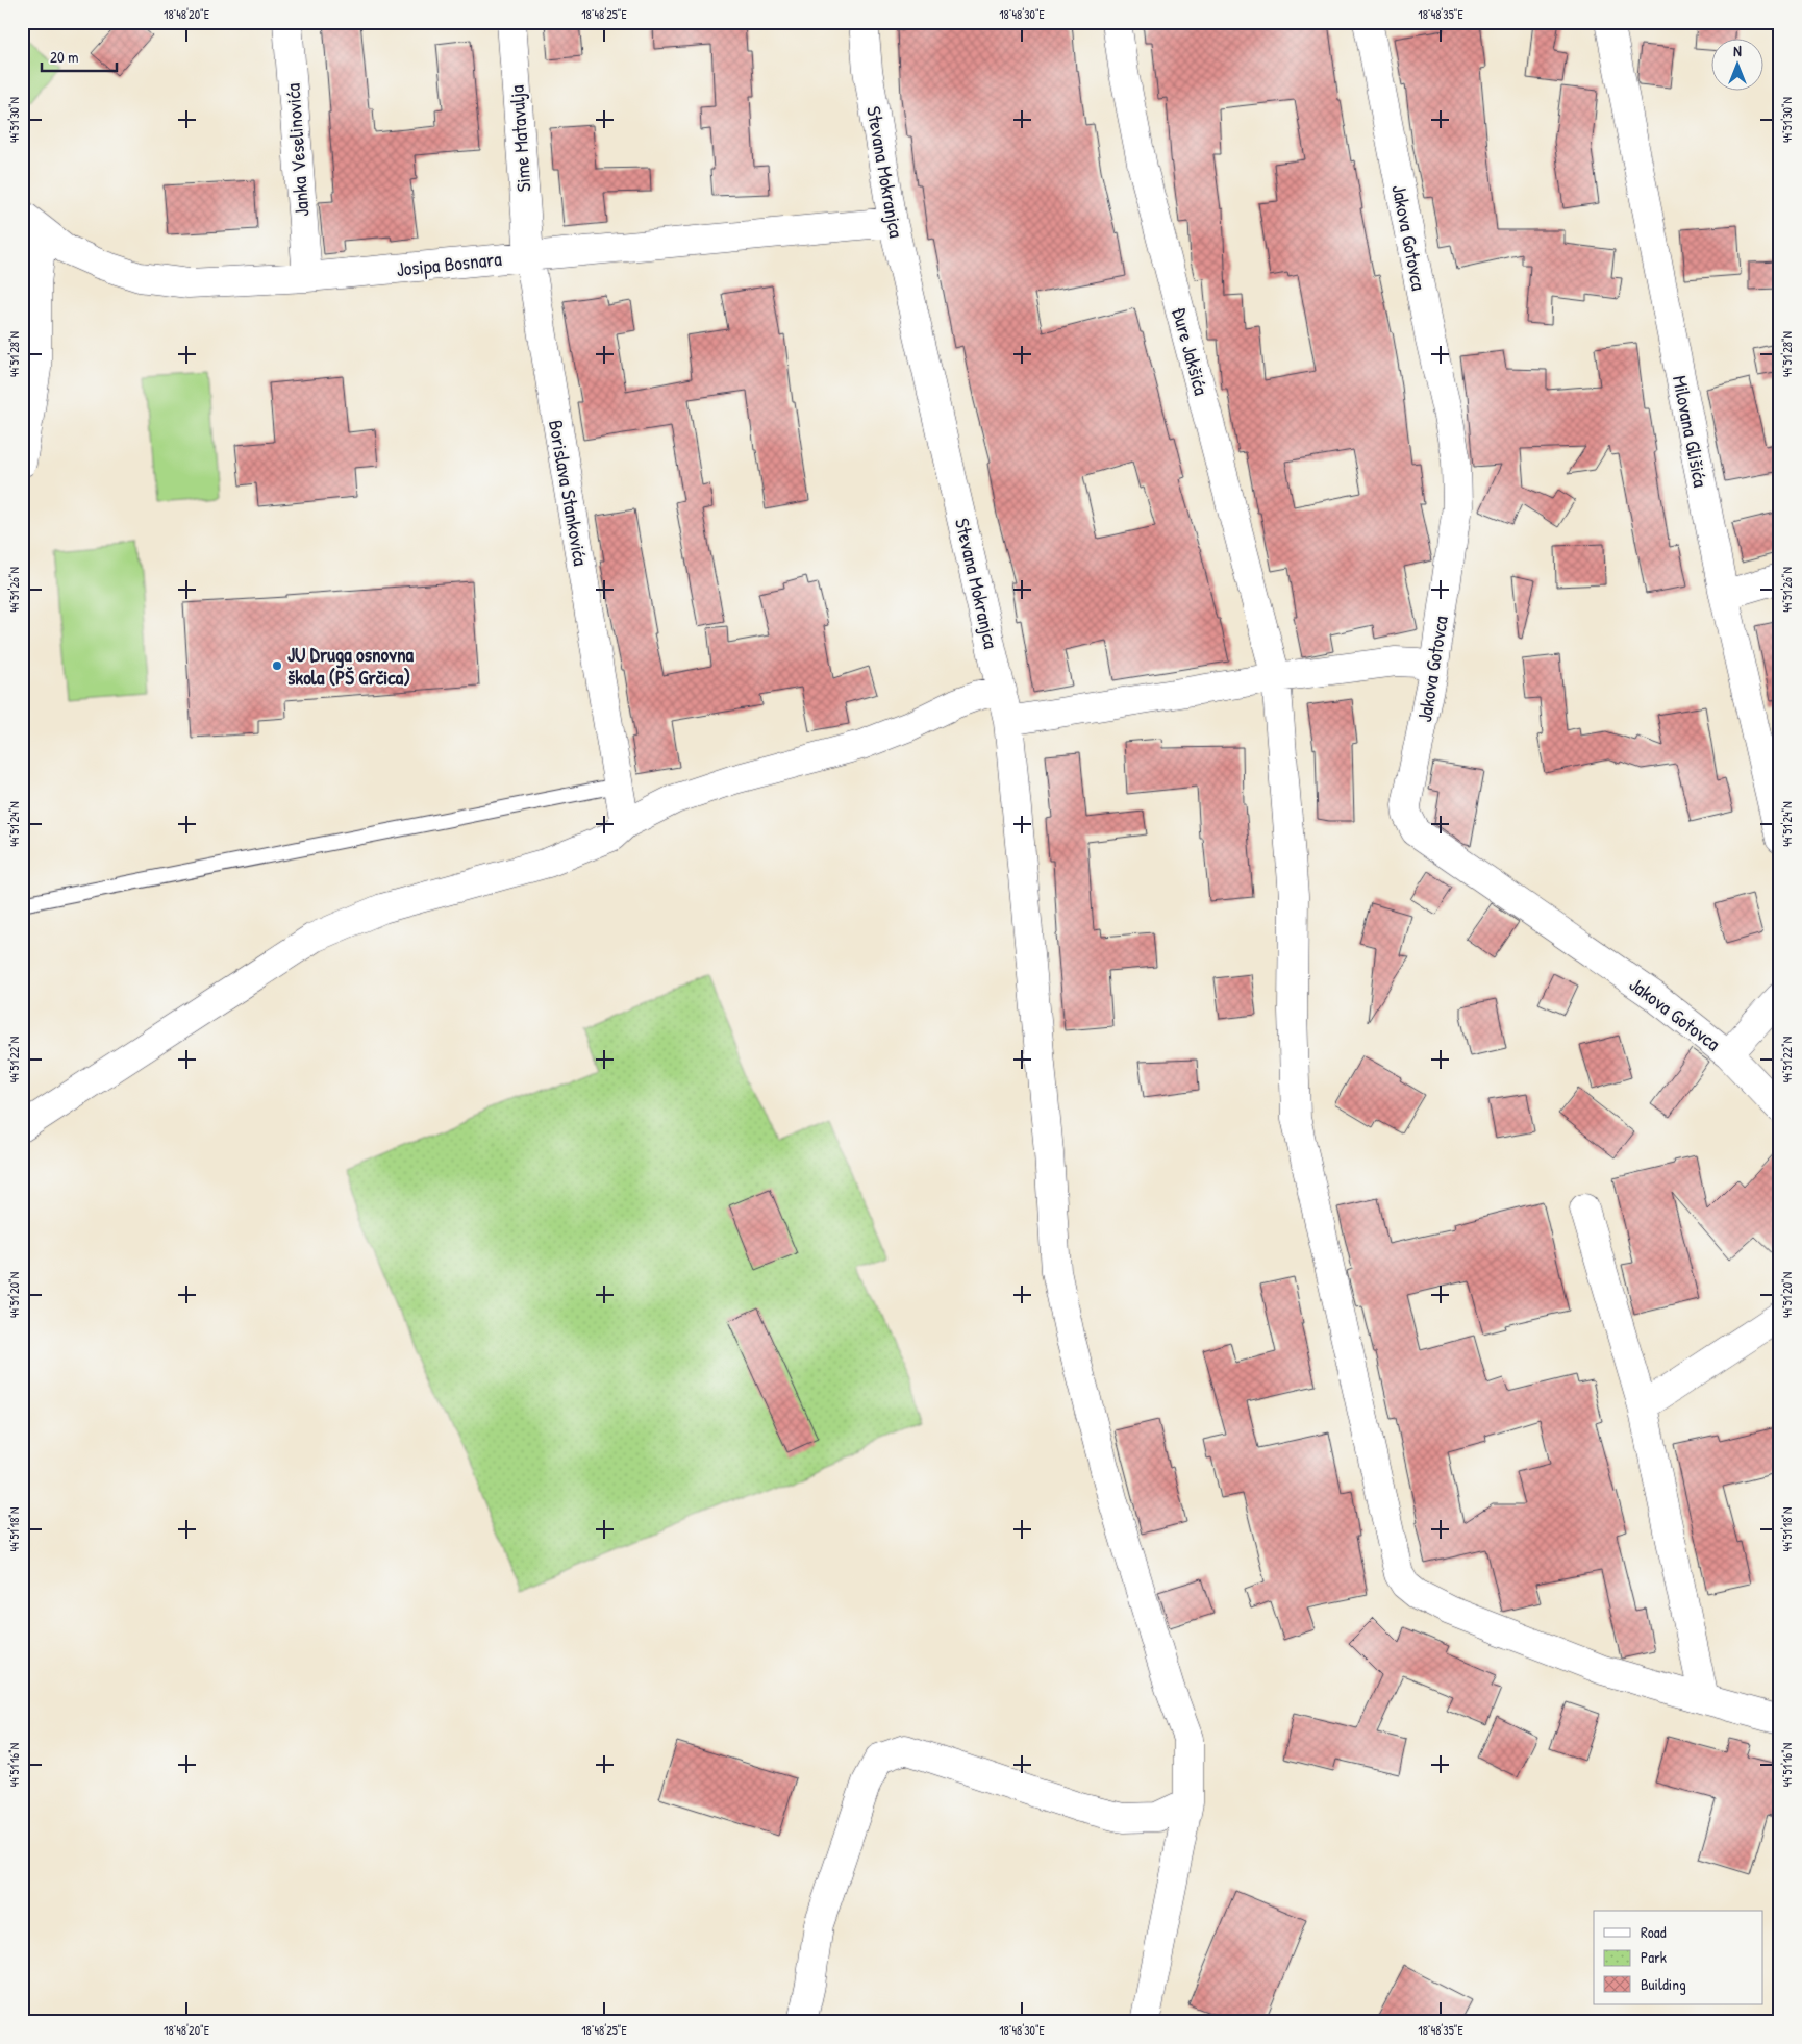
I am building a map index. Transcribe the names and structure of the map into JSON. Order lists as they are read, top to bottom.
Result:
{
  "streets": {
    "street": [
      "Sime Matavulja",
      "Janka Veselinovića",
      "Stevana Mokranjca",
      "Jakova Gotovca",
      "Josipa Bosnara",
      "Đure Jakšića",
      "Milovana Glišića",
      "Borislava Stankovića"
    ]
  },
  "crossings": [
    ["Sime Matavulja", "Josipa Bosnara"],
    ["Sime Matavulja", "Borislava Stankovića"],
    ["Janka Veselinovića", "Josipa Bosnara"],
    ["Stevana Mokranjca", "Josipa Bosnara"],
    ["Josipa Bosnara", "Borislava Stankovića"]
  ],
  "places": ["JU Druga osnovna škola (PŠ Grčica)"],
  "legend": ["Road", "Park", "Building"],
  "scale_bar": "20 m",
  "north": "top",
  "coordinates": [
    "18°48'20\"E",
    "18°48'25\"E",
    "18°48'30\"E",
    "18°48'35\"E",
    "44°51'30\"N",
    "44°51'28\"N",
    "44°51'26\"N",
    "44°51'24\"N",
    "44°51'22\"N",
    "44°51'20\"N",
    "44°51'18\"N",
    "44°51'16\"N"
  ]
}
